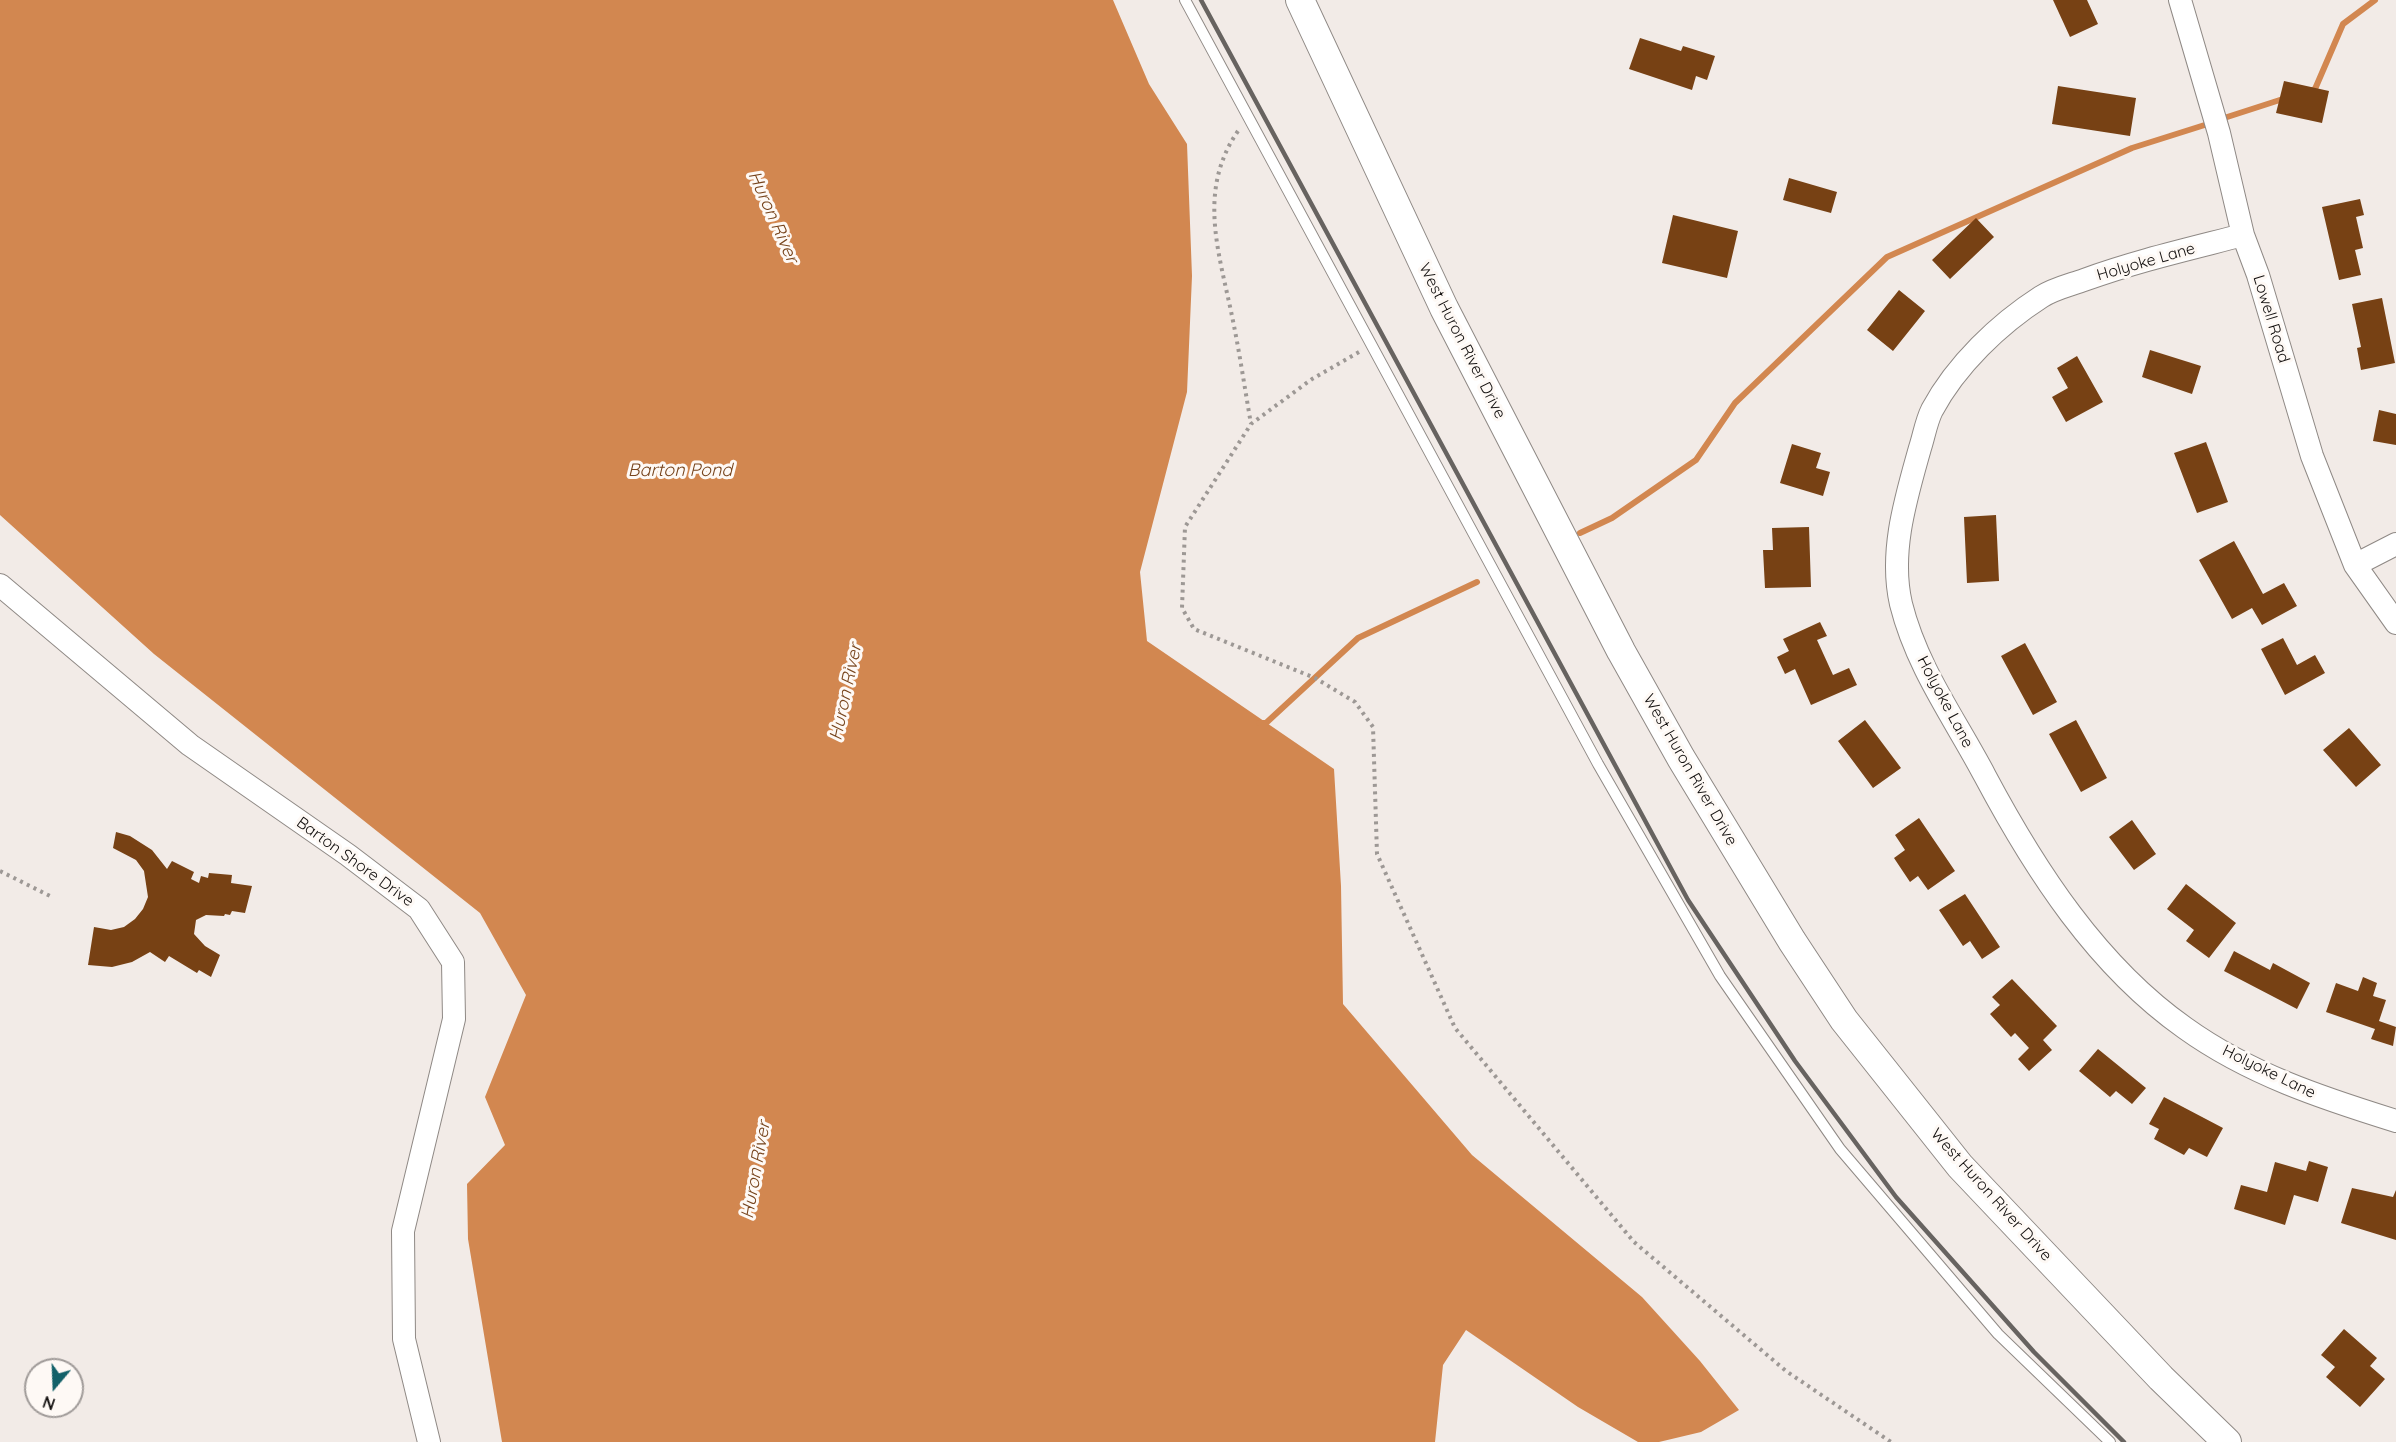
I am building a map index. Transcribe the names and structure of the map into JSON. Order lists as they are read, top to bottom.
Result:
{
  "streets": {
    "street": [
      "Holyoke Lane",
      "Lowell Road",
      "West Huron River Drive",
      "Barton Shore Drive"
    ]
  },
  "crossings": [
    ["Holyoke Lane", "Lowell Road"]
  ],
  "water": ["Huron River", "Barton Pond"],
  "north": "bottom"
}
